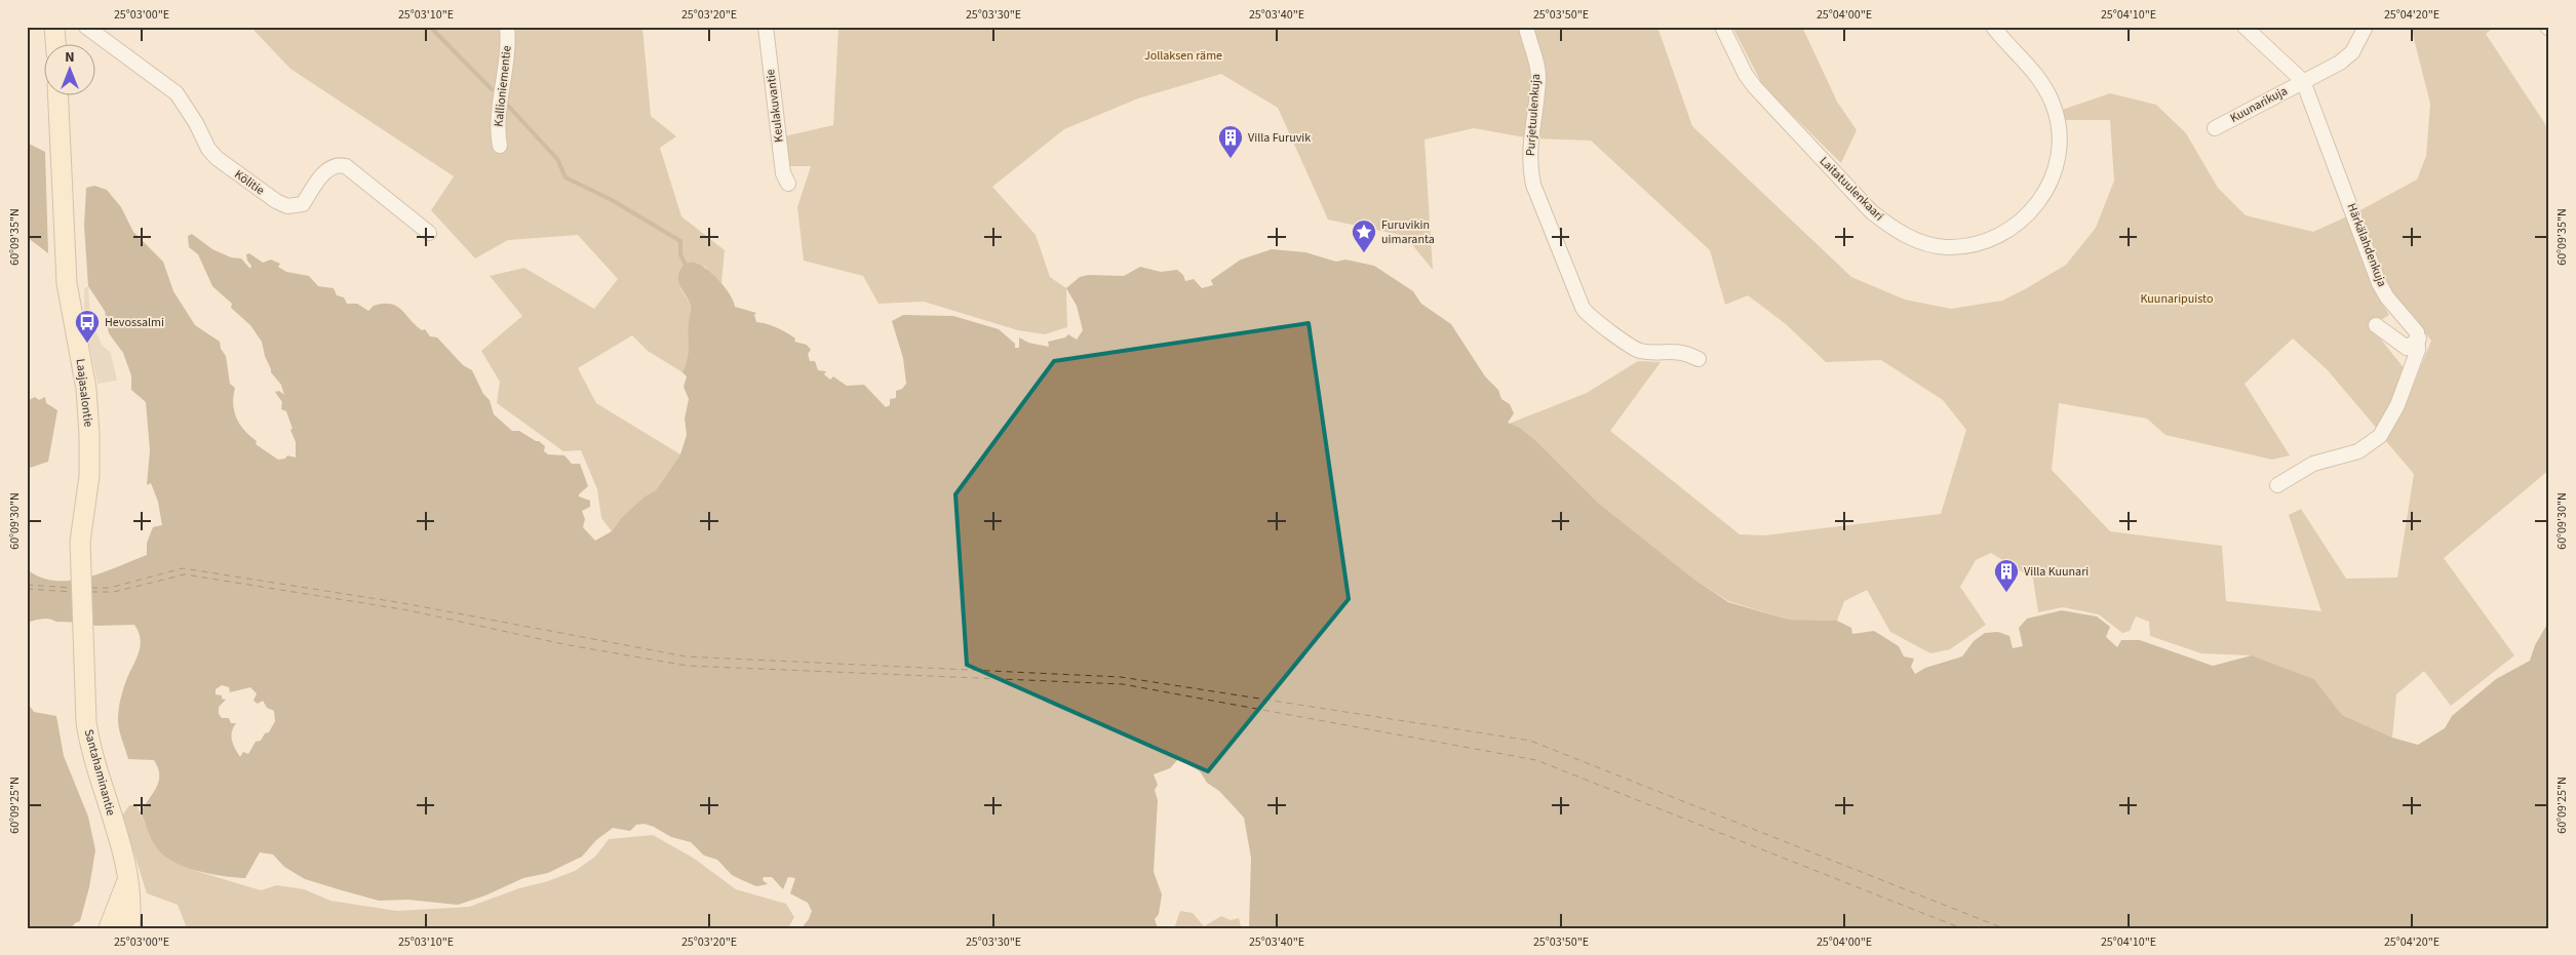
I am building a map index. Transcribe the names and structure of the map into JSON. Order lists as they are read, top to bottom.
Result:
{
  "streets": {
    "main road": ["Laajasalontie", "Santahaminantie"],
    "street": [
      "Kallioniementie",
      "Kuunarikuja",
      "Keulakuvantie",
      "Purjetuulenkuja",
      "Kölitie",
      "Laitatuulenkaari",
      "Härkälahdenkuja"
    ]
  },
  "crossings": [
    ["Kuunarikuja", "Härkälahdenkuja"],
    ["Laajasalontie", "Santahaminantie"]
  ],
  "parks": ["Jollaksen räme", "Kuunaripuisto"],
  "places": {
    "building": ["Villa Furuvik", "Villa Kuunari"],
    "place": ["Furuvikin uimaranta"],
    "bus stop": ["Hevossalmi"]
  },
  "north": "top",
  "coordinates": [
    "25°03'00\"E",
    "25°03'10\"E",
    "25°03'20\"E",
    "25°03'30\"E",
    "25°03'40\"E",
    "25°03'50\"E",
    "25°04'00\"E",
    "25°04'10\"E",
    "25°04'20\"E",
    "60°09'35\"N",
    "60°09'30\"N",
    "60°09'25\"N"
  ]
}
